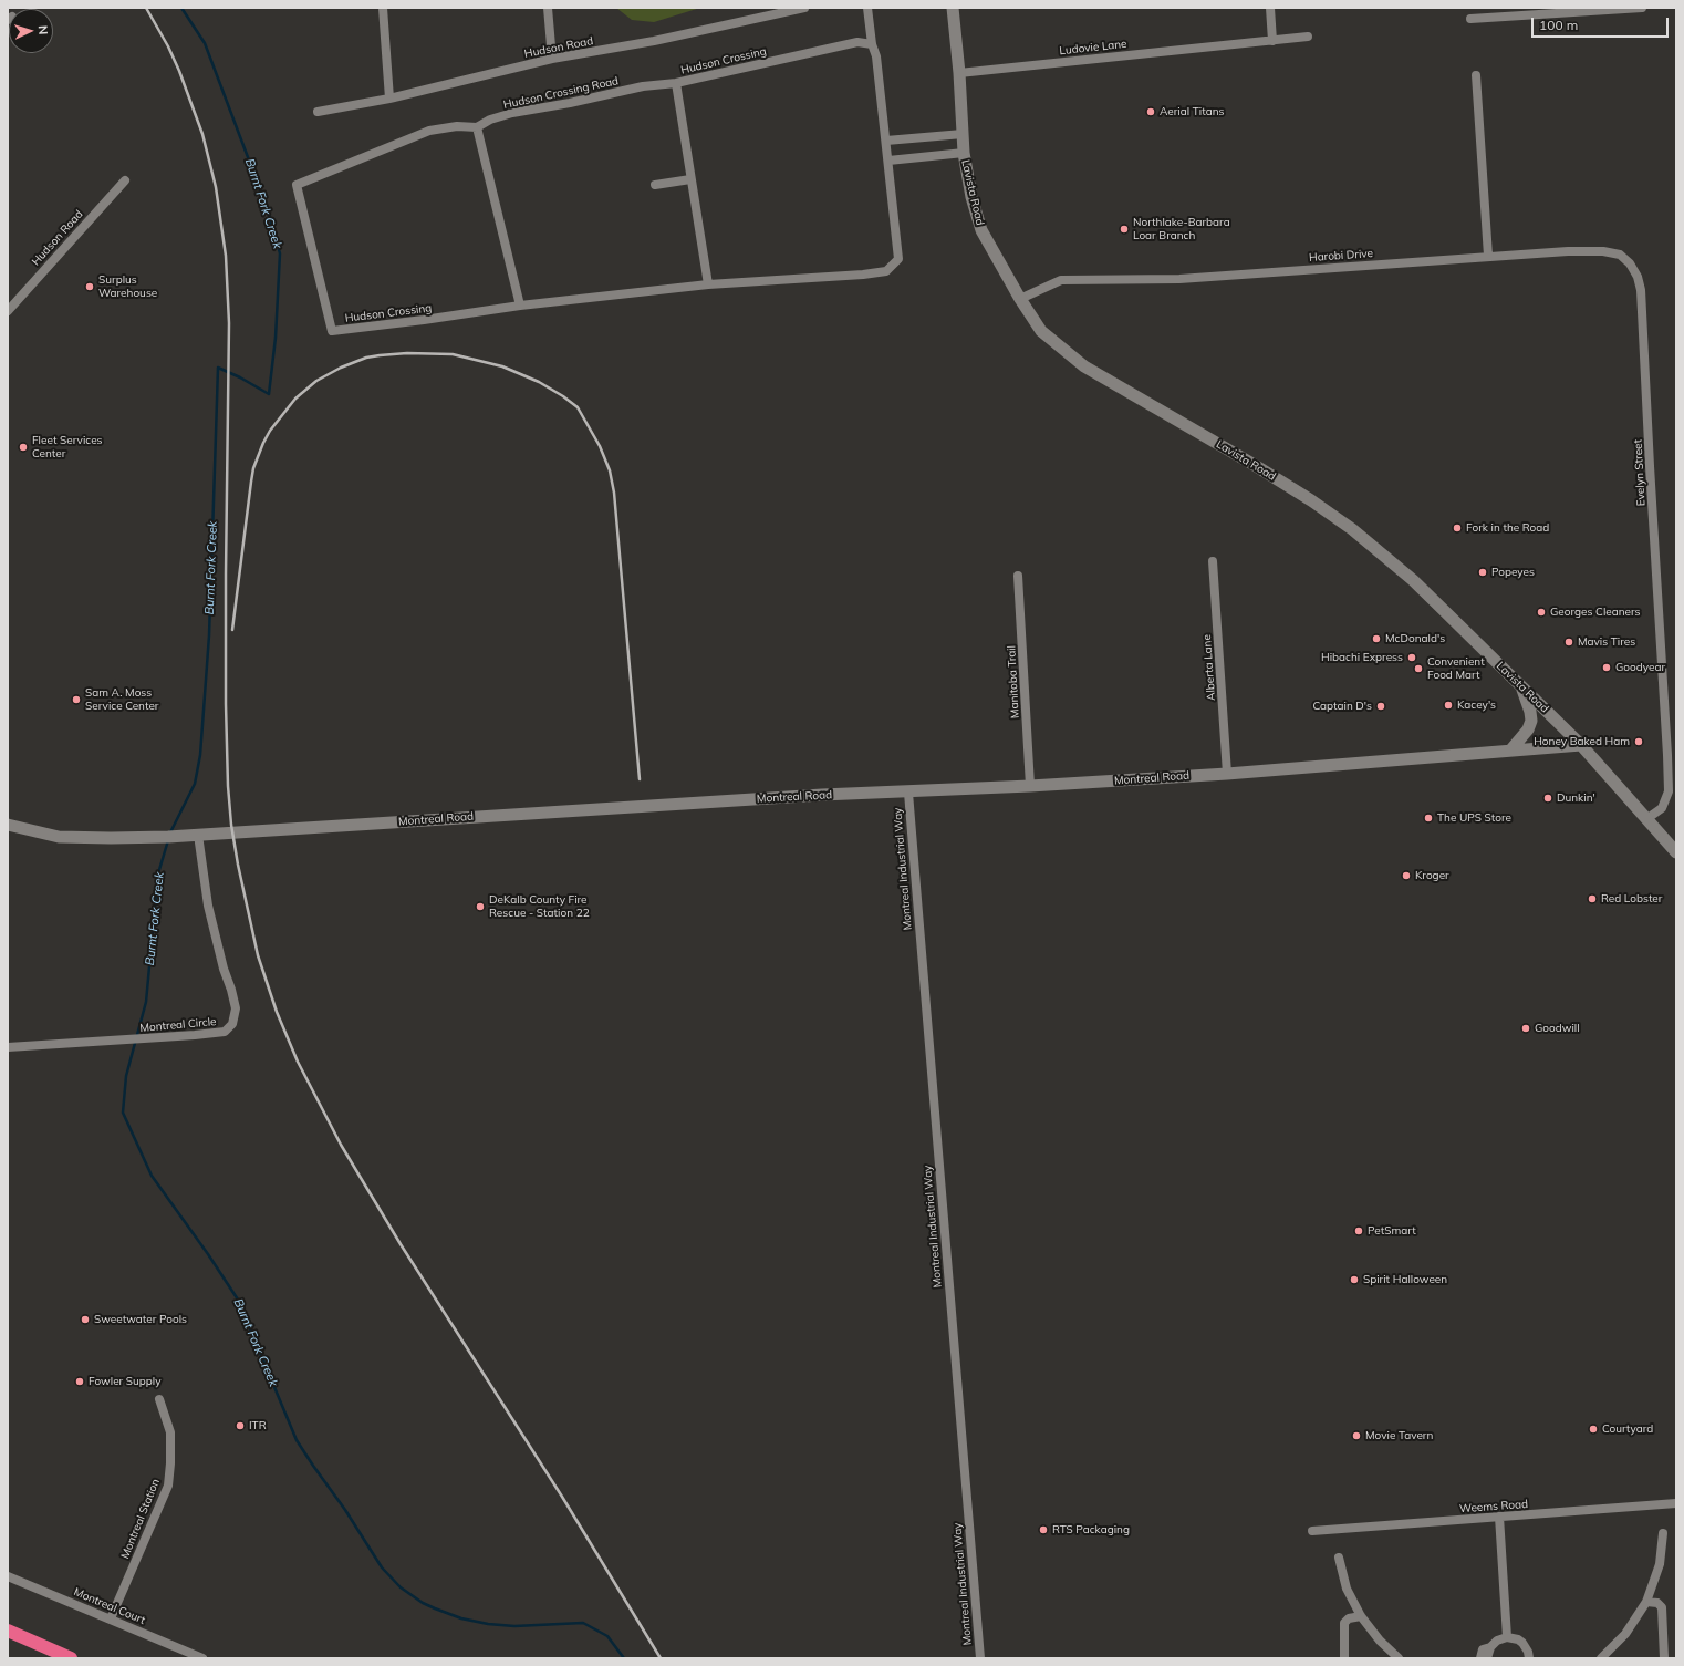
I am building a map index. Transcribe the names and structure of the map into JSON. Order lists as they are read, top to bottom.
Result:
{
  "streets": {
    "street": [
      "Hudson Road",
      "Ludovie Lane",
      "Hudson Crossing",
      "Hudson Crossing Road",
      "Lavista Road",
      "Harobi Drive",
      "Evelyn Street",
      "Alberta Lane",
      "Manitoba Trail",
      "Montreal Road",
      "Montreal Industrial Way",
      "Montreal Circle",
      "Weems Road",
      "Montreal Station",
      "Montreal Court"
    ]
  },
  "crossings": [
    ["Ludovie Lane", "Lavista Road"],
    ["Hudson Crossing", "Hudson Crossing Road"],
    ["Lavista Road", "Harobi Drive"],
    ["Lavista Road", "Evelyn Street"],
    ["Lavista Road", "Montreal Road"],
    ["Harobi Drive", "Evelyn Street"],
    ["Alberta Lane", "Montreal Road"],
    ["Manitoba Trail", "Montreal Road"],
    ["Montreal Road", "Montreal Industrial Way"],
    ["Montreal Road", "Montreal Circle"],
    ["Montreal Station", "Montreal Court"]
  ],
  "water": ["Burnt Fork Creek"],
  "places": [
    "Aerial Titans",
    "Northlake-Barbara Loar Branch",
    "Surplus Warehouse",
    "Fleet Services Center",
    "Fork in the Road",
    "Popeyes",
    "Georges Cleaners",
    "McDonald's",
    "Mavis Tires",
    "Hibachi Express",
    "Goodyear",
    "Convenient Food Mart",
    "Sam A. Moss Service Center",
    "Kacey's",
    "Captain D's",
    "Honey Baked Ham",
    "Dunkin'",
    "The UPS Store",
    "Kroger",
    "Red Lobster",
    "DeKalb County Fire Rescue - Station 22",
    "Goodwill",
    "PetSmart",
    "Spirit Halloween",
    "Sweetwater Pools",
    "Fowler Supply",
    "ITR",
    "Courtyard",
    "Movie Tavern",
    "RTS Packaging"
  ],
  "scale_bar": "100 m",
  "north": "right"
}
